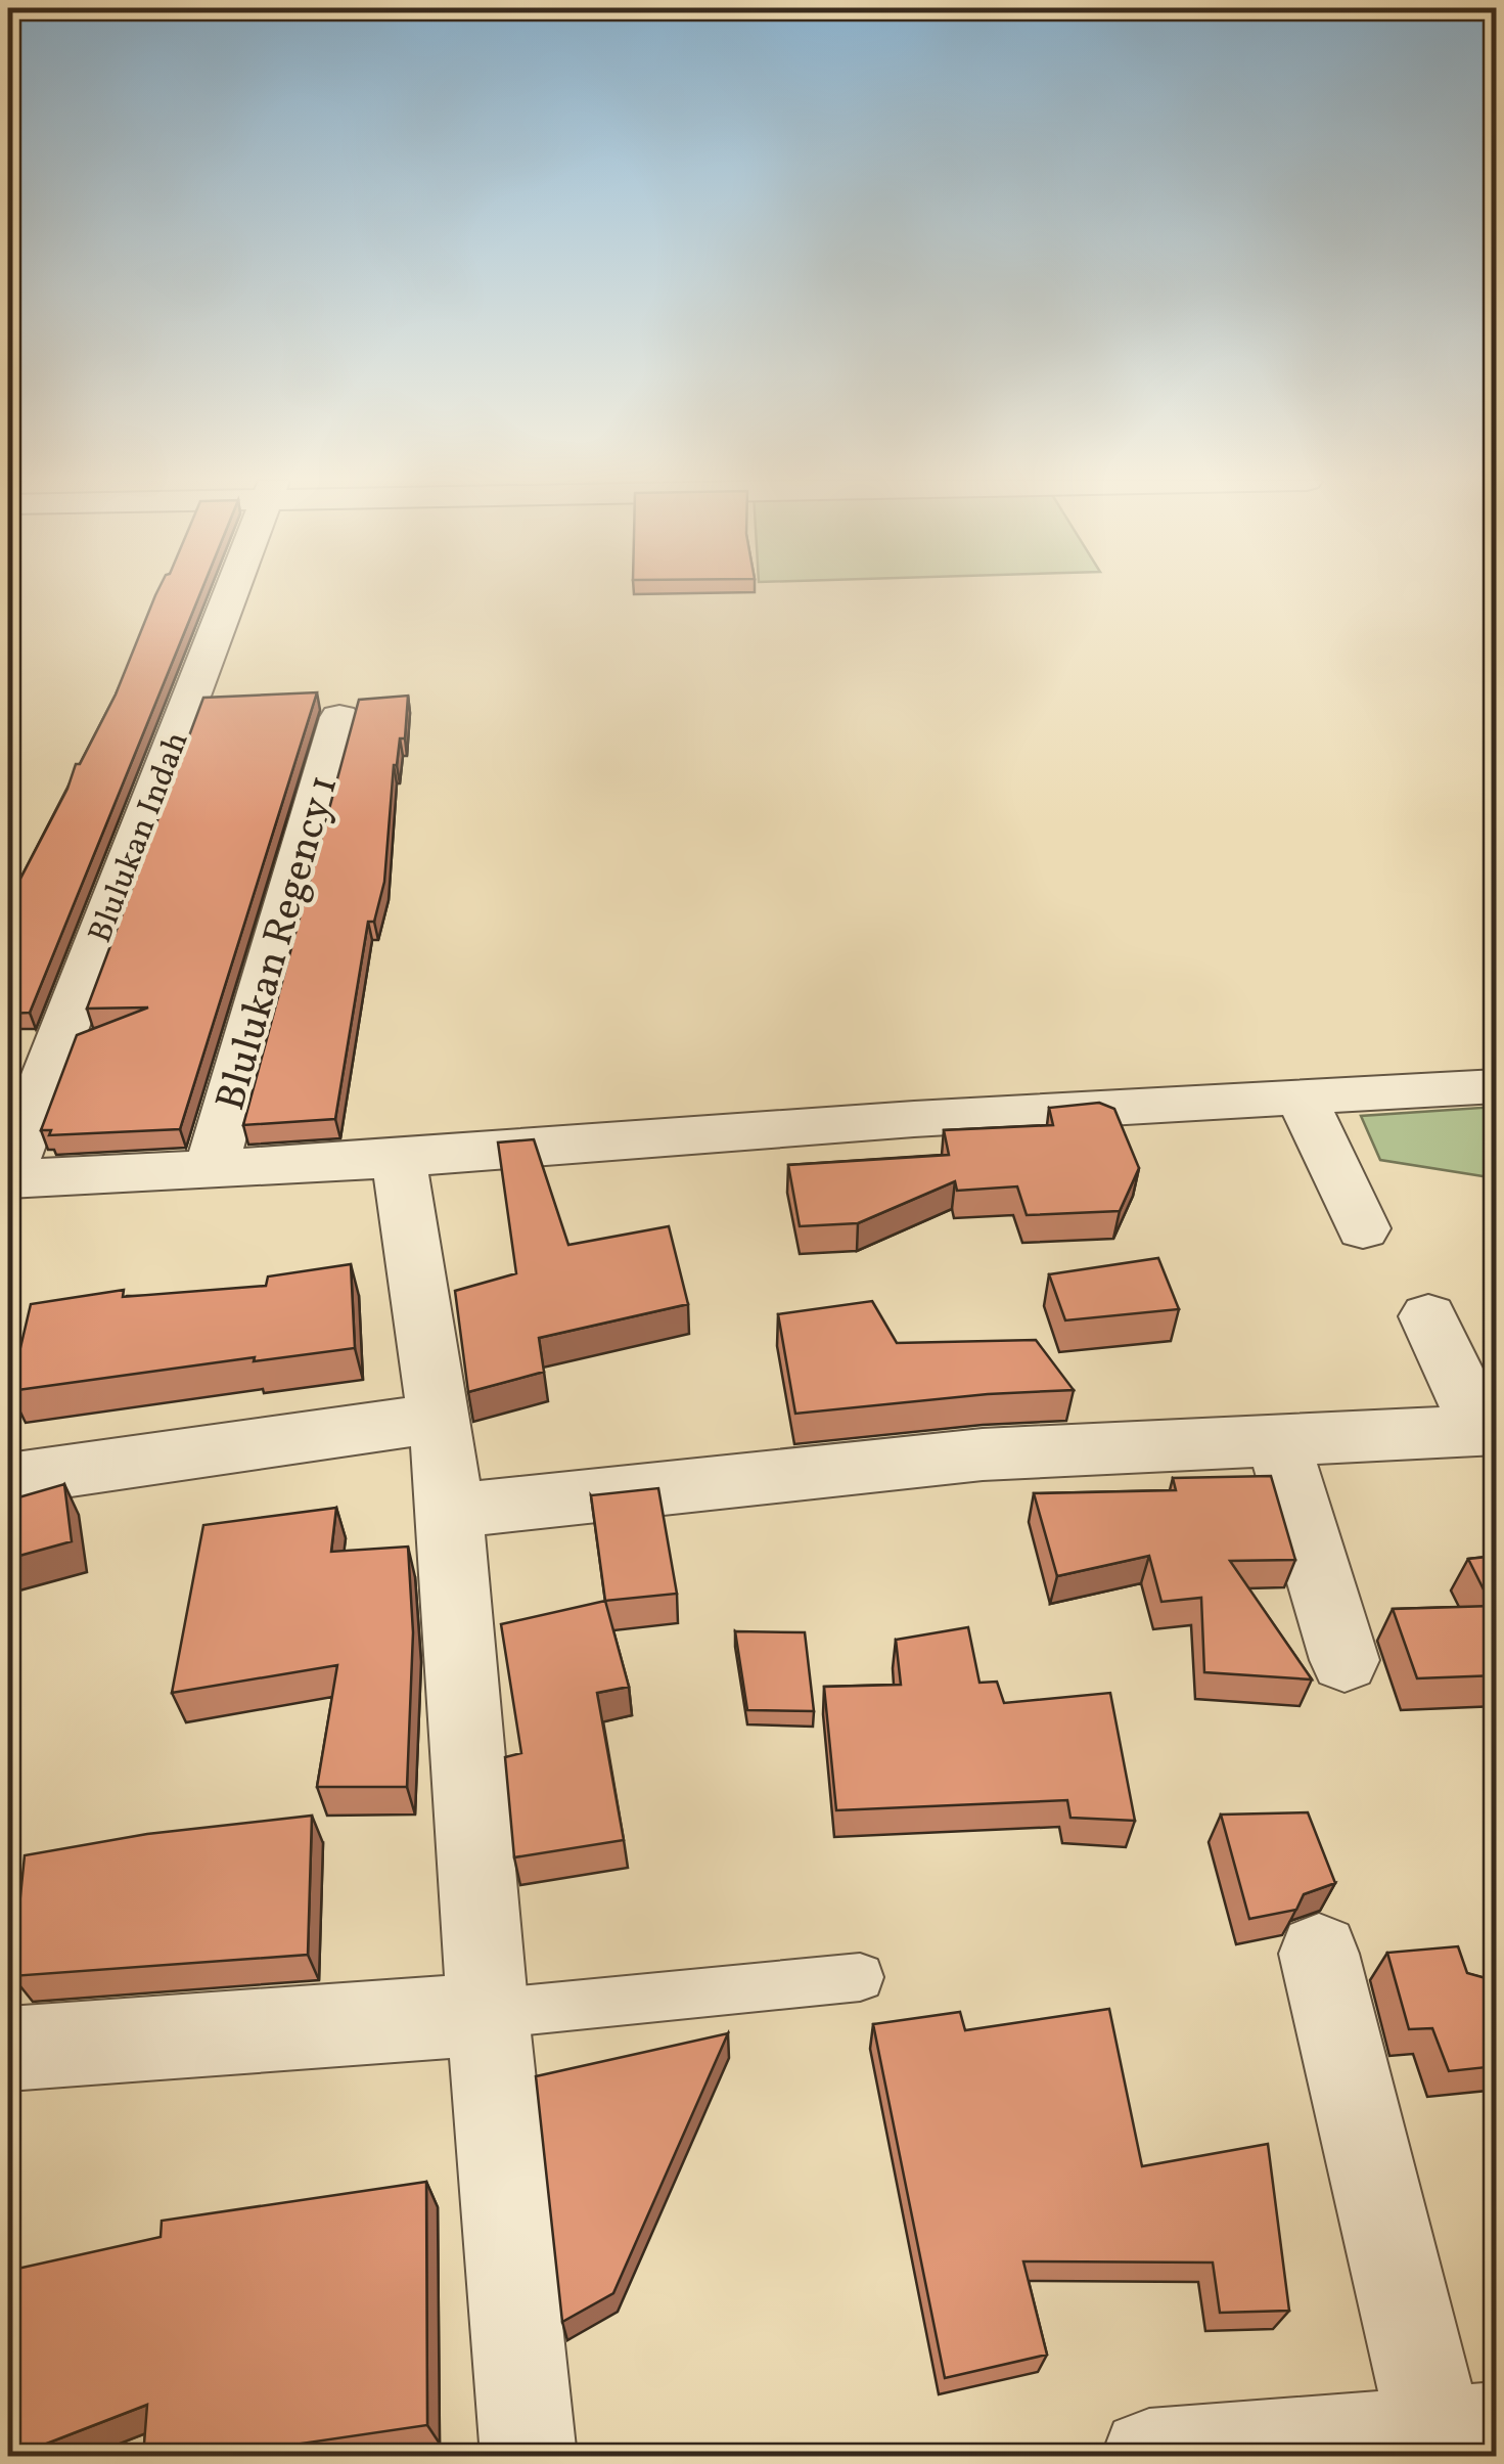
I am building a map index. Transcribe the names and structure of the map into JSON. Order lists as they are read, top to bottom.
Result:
{
  "streets": {
    "street": ["Blulukan Indah", "Blulukan Regency 1"]
  }
}
